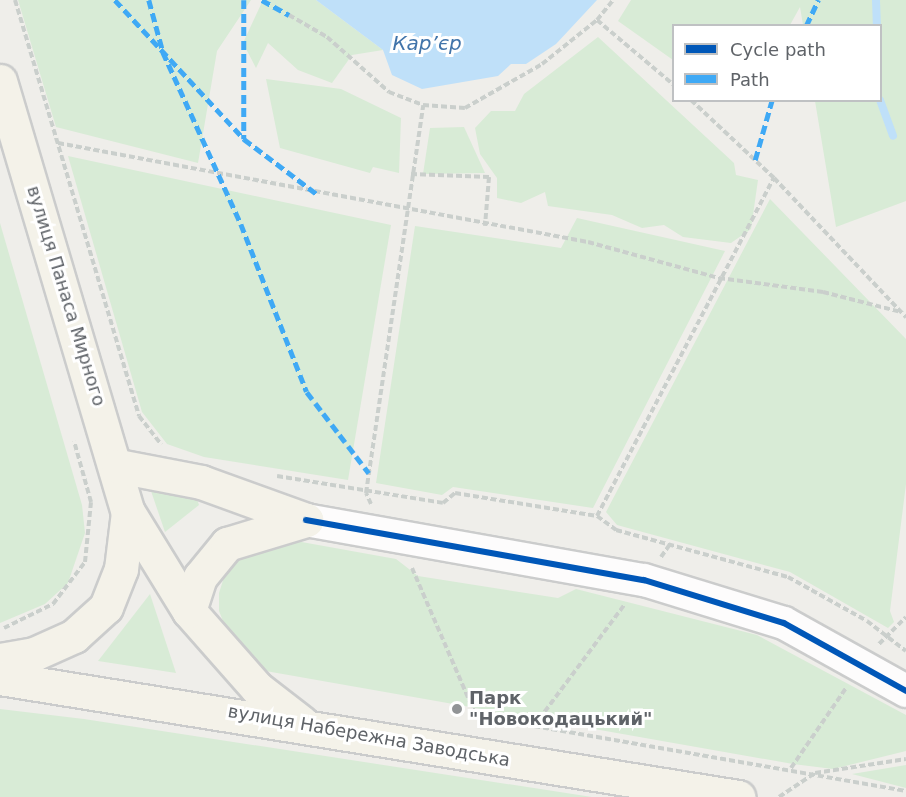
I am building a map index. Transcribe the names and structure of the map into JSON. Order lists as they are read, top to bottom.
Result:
{
  "streets": {
    "main road": ["вулиця Панаса Мирного", "вулиця Набережна Заводська"]
  },
  "water": ["Кар’єр"],
  "places": ["Парк \"Новокодацький\""],
  "legend": ["Cycle path", "Path"]
}
